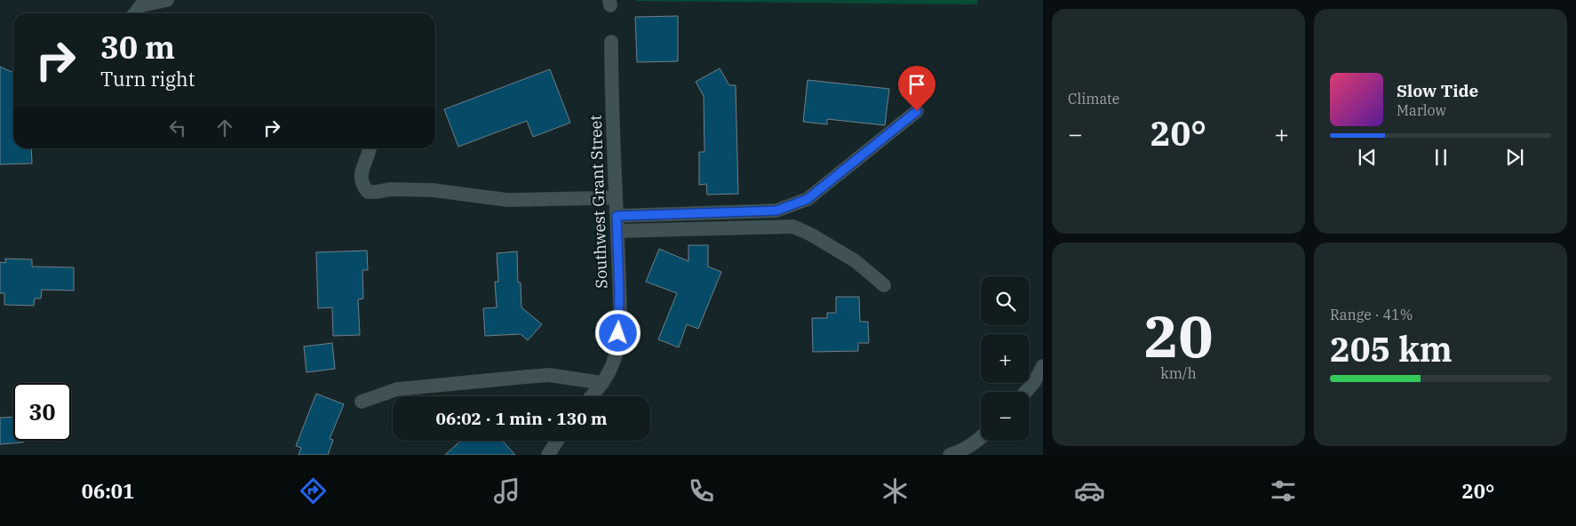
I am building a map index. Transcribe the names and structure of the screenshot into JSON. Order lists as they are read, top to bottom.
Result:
{
  "streets": {
    "street": ["Southwest Grant Street"]
  },
  "page": {
    "tile": [
      "Climate",
      ["20", "km/h"],
      ["Range · 41%", "205 km"]
    ],
    "turn": ["30 m", "Turn right"],
    "song": ["Slow Tide", "Marlow"],
    "heat": ["−", "20°", "+"],
    "map_buttons": ["+", "−"],
    "limit": "30",
    "trip": "06:02 · 1 min · 130 m",
    "tabs": ["06:01", "20°"]
  }
}
